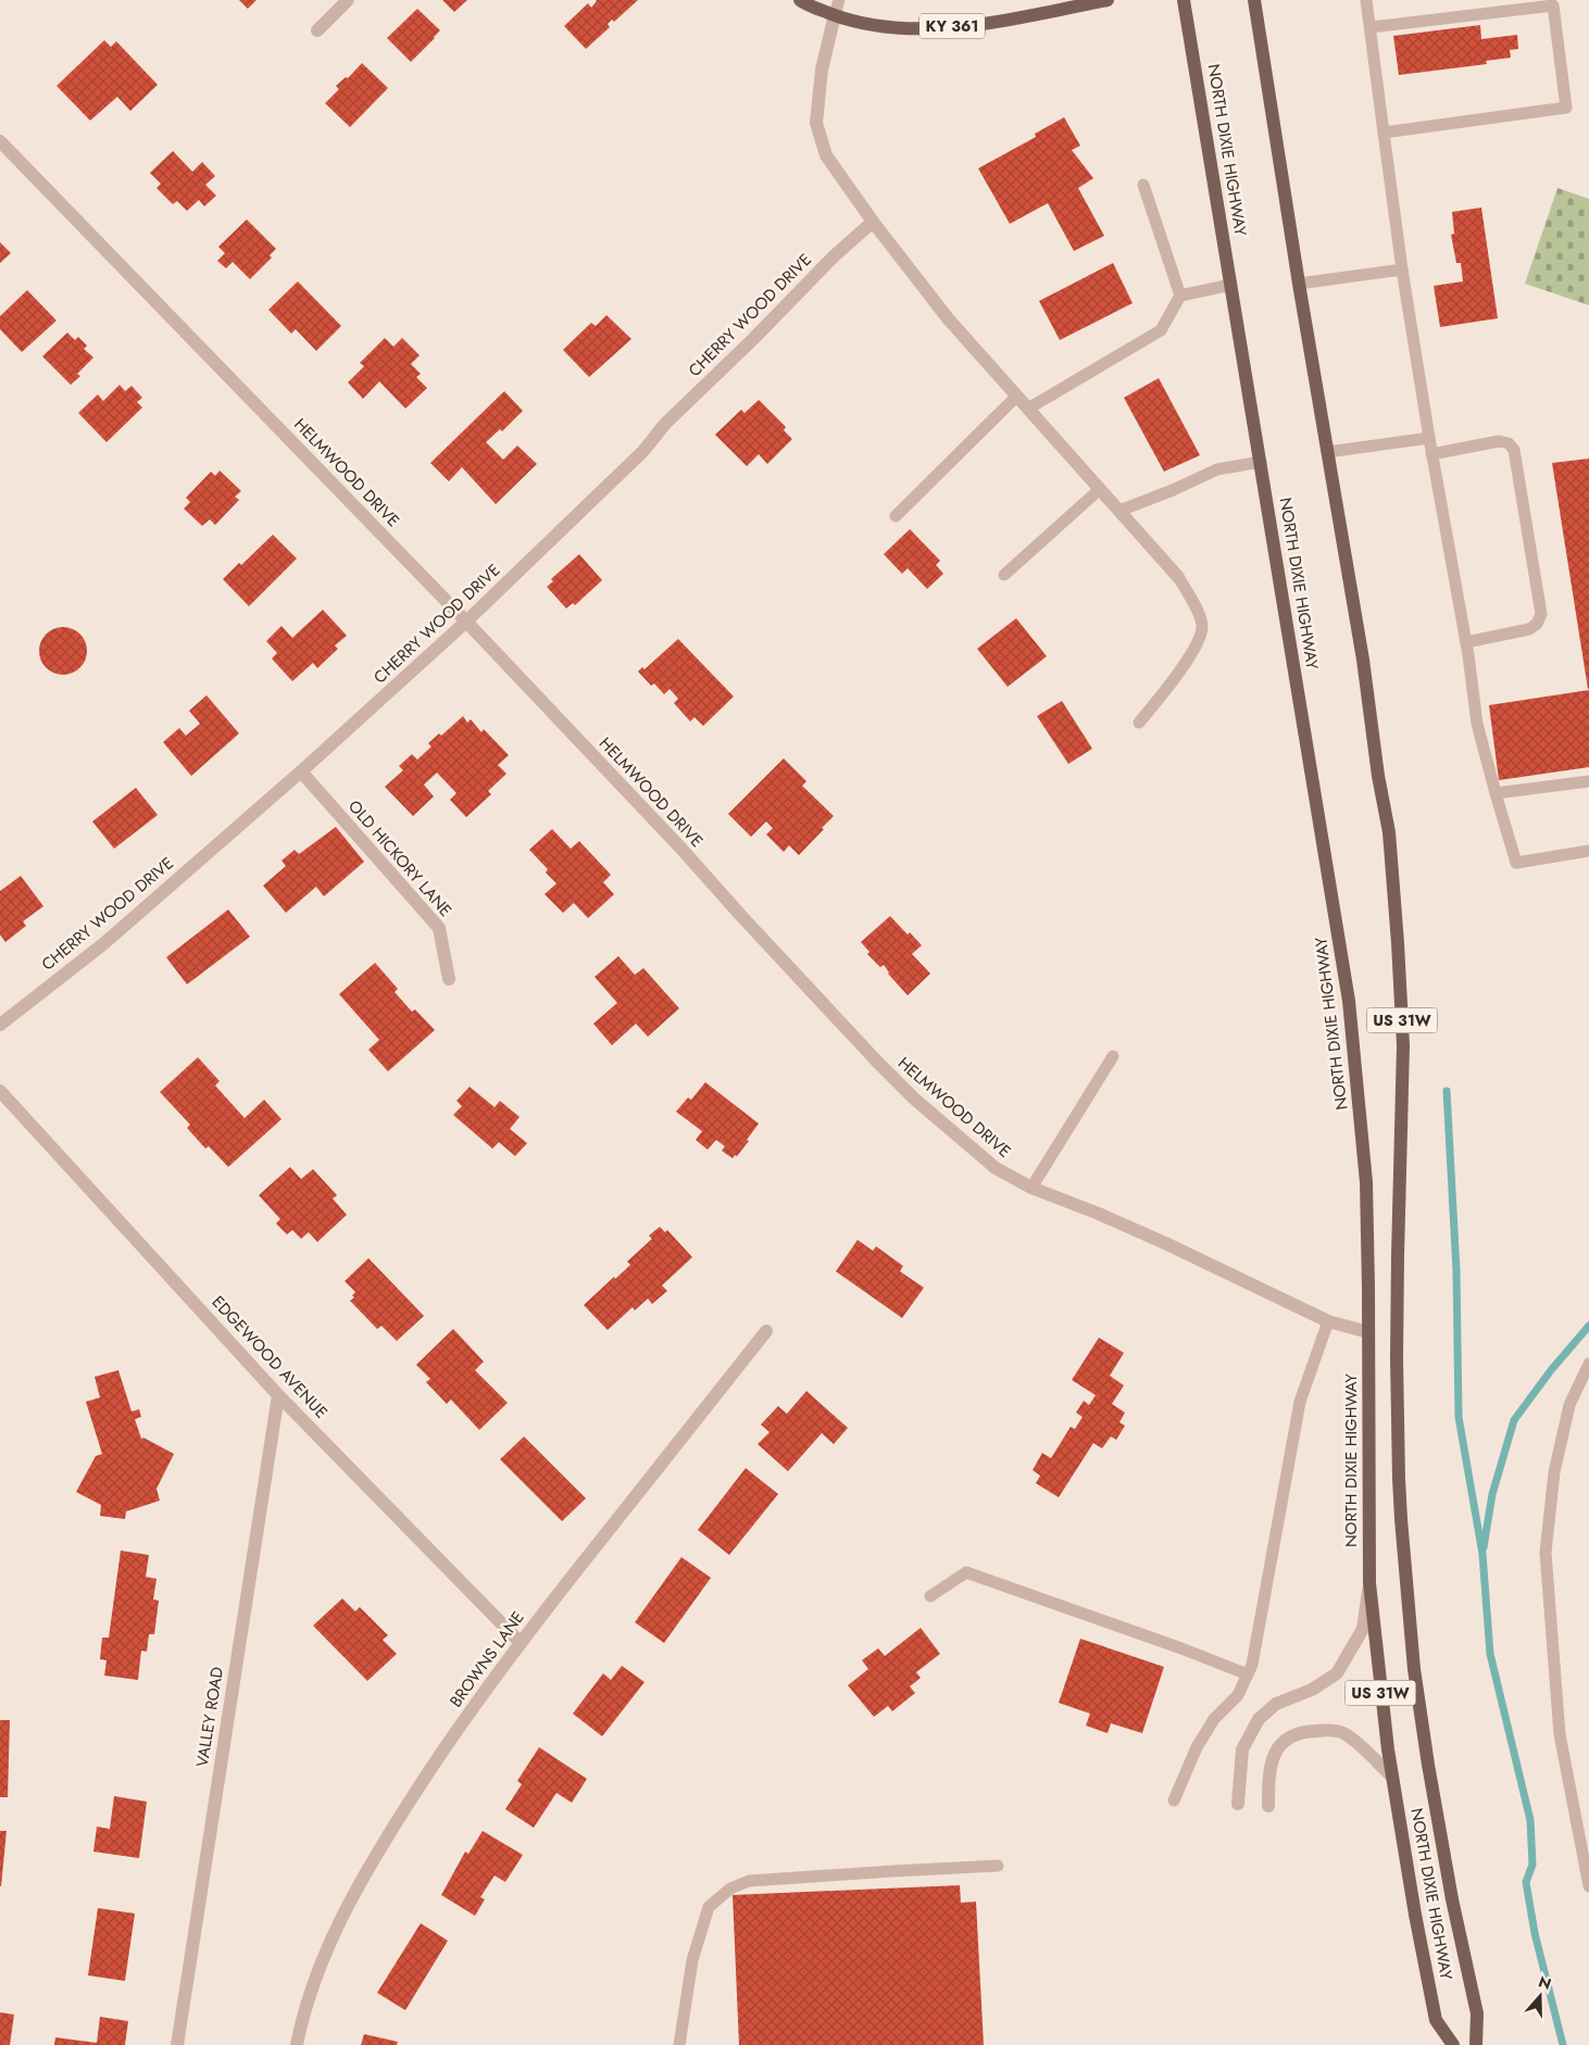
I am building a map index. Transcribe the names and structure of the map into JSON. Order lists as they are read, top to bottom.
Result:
{
  "streets": {
    "main road": ["KY 361", "NORTH DIXIE HIGHWAY", "US 31W"],
    "street": [
      "CHERRY WOOD DRIVE",
      "HELMWOOD DRIVE",
      "OLD HICKORY LANE",
      "EDGEWOOD AVENUE",
      "BROWNS LANE",
      "VALLEY ROAD"
    ]
  },
  "crossings": [
    ["NORTH DIXIE HIGHWAY", "HELMWOOD DRIVE"],
    ["CHERRY WOOD DRIVE", "HELMWOOD DRIVE"],
    ["CHERRY WOOD DRIVE", "OLD HICKORY LANE"],
    ["EDGEWOOD AVENUE", "BROWNS LANE"],
    ["EDGEWOOD AVENUE", "VALLEY ROAD"]
  ],
  "north": "top"
}
